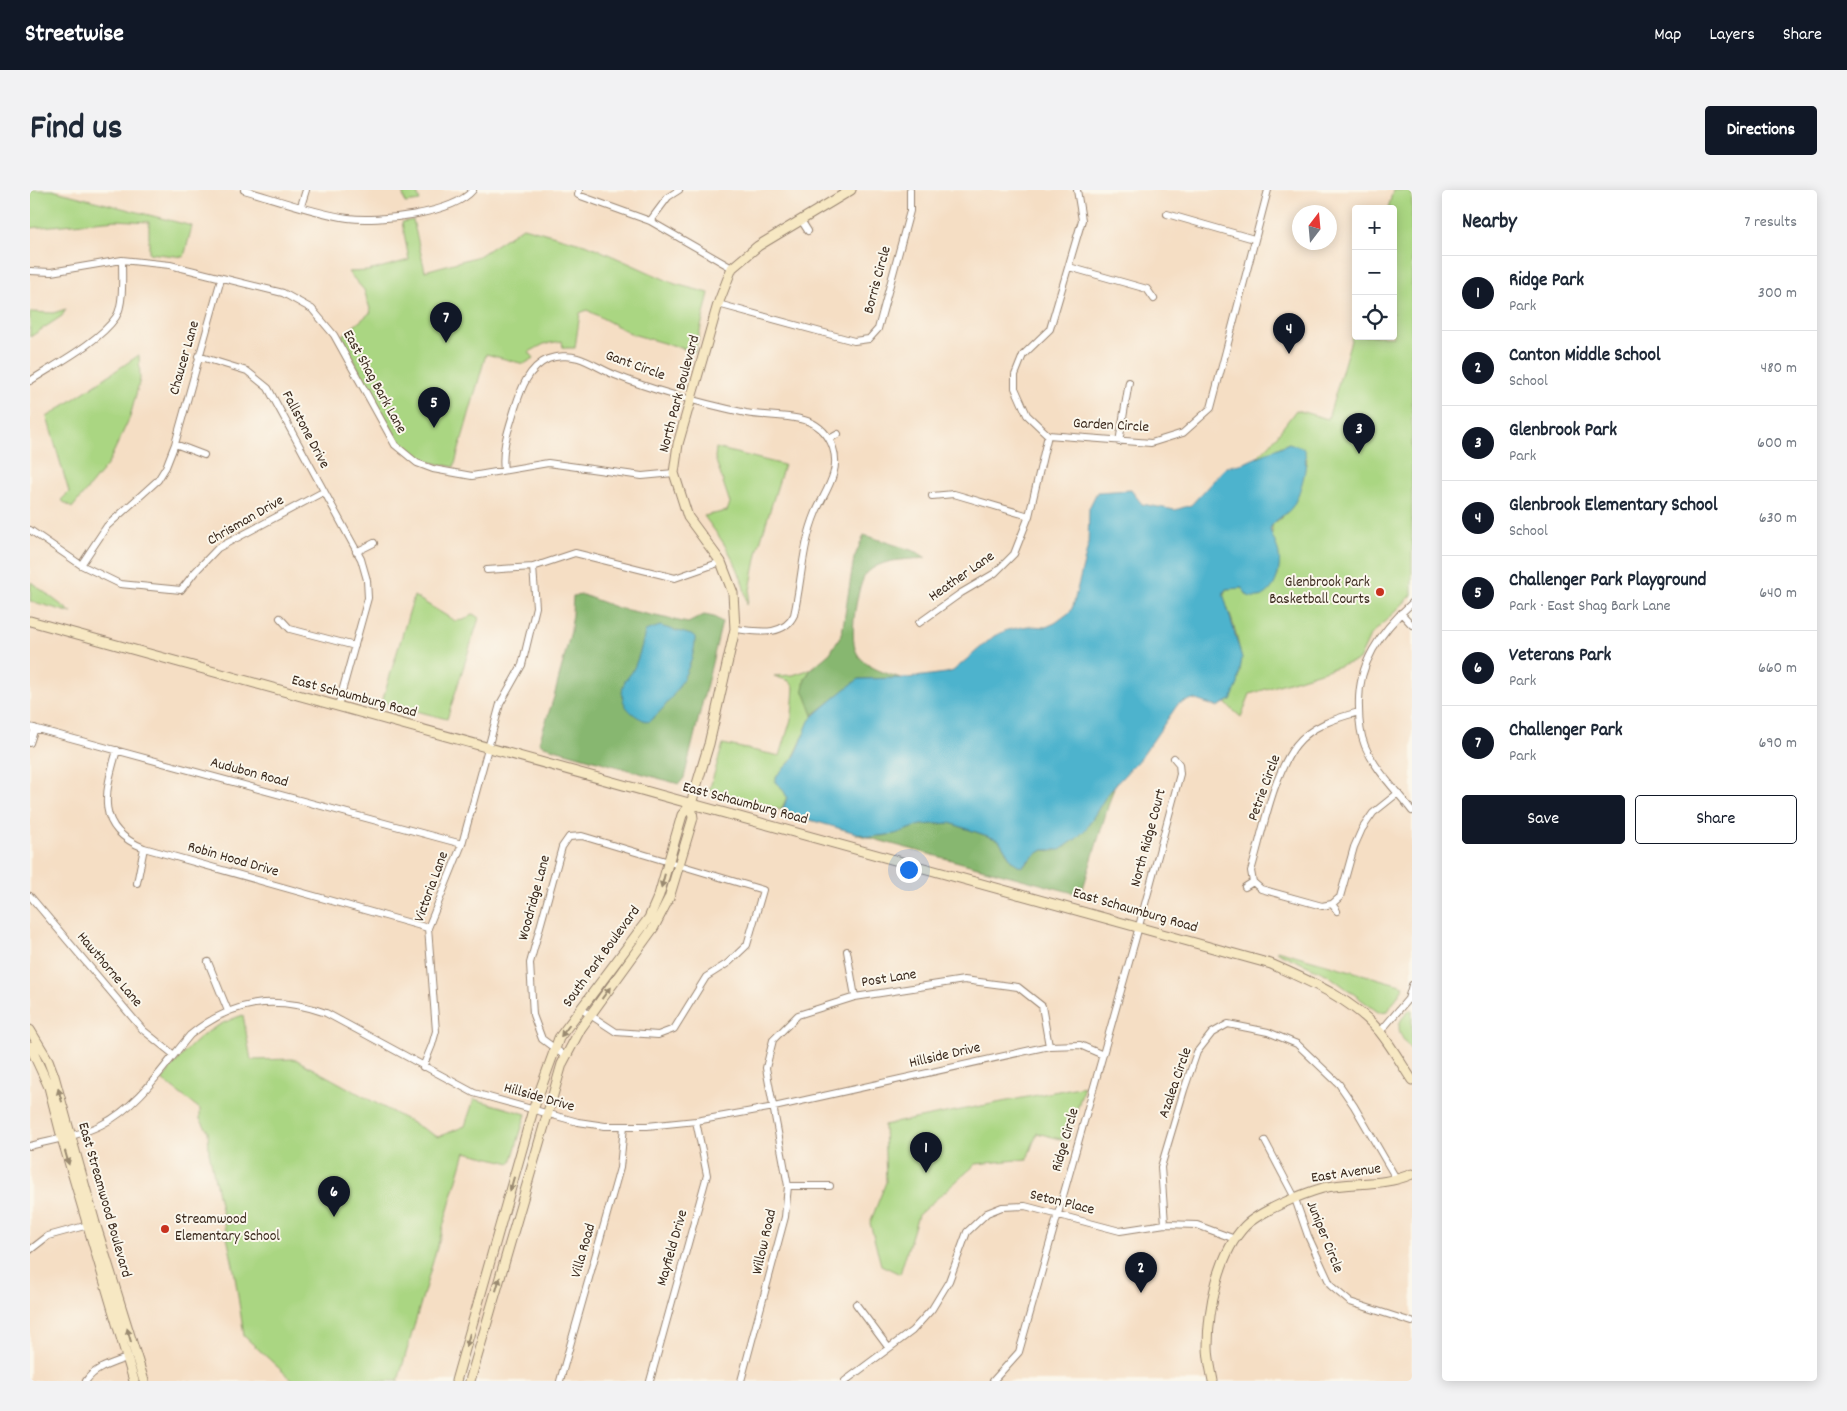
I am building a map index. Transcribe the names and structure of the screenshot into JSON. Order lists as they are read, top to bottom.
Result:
{
  "streets": {
    "street": [
      "Borris Circle",
      "Chaucer Lane",
      "Gant Circle",
      "East Shag Bark Lane",
      "North Park Boulevard",
      "Garden Circle",
      "Fallstone Drive",
      "Chrisman Drive",
      "Heather Lane",
      "East Schaumburg Road",
      "Audubon Road",
      "Petrie Circle",
      "North Ridge Court",
      "Robin Hood Drive",
      "Victoria Lane",
      "Woodridge Lane",
      "South Park Boulevard",
      "Hawthorne Lane",
      "Post Lane",
      "Hillside Drive",
      "Azalea Circle",
      "Ridge Circle",
      "East Avenue",
      "East Streamwood Boulevard",
      "Seton Place",
      "Juniper Circle",
      "Willow Road",
      "Mayfield Drive",
      "Villa Road"
    ]
  },
  "crossings": [
    ["Borris Circle", "North Park Boulevard"],
    ["Chaucer Lane", "East Shag Bark Lane"],
    ["Chaucer Lane", "Fallstone Drive"],
    ["Chaucer Lane", "Chrisman Drive"],
    ["Gant Circle", "East Shag Bark Lane"],
    ["Gant Circle", "North Park Boulevard"],
    ["East Shag Bark Lane", "North Park Boulevard"],
    ["North Park Boulevard", "East Schaumburg Road"],
    ["North Park Boulevard", "South Park Boulevard"],
    ["Garden Circle", "Heather Lane"],
    ["Fallstone Drive", "Chrisman Drive"],
    ["Fallstone Drive", "East Schaumburg Road"],
    ["East Schaumburg Road", "North Ridge Court"],
    ["East Schaumburg Road", "Victoria Lane"],
    ["East Schaumburg Road", "South Park Boulevard"],
    ["East Schaumburg Road", "Ridge Circle"],
    ["Audubon Road", "Robin Hood Drive"],
    ["Audubon Road", "Victoria Lane"],
    ["North Ridge Court", "Ridge Circle"],
    ["Robin Hood Drive", "Victoria Lane"],
    ["Victoria Lane", "Hillside Drive"],
    ["Woodridge Lane", "South Park Boulevard"],
    ["South Park Boulevard", "Hillside Drive"],
    ["Hawthorne Lane", "Hillside Drive"],
    ["Post Lane", "Hillside Drive"],
    ["Post Lane", "Willow Road"],
    ["Hillside Drive", "Ridge Circle"],
    ["Hillside Drive", "East Streamwood Boulevard"],
    ["Hillside Drive", "Willow Road"],
    ["Hillside Drive", "Mayfield Drive"],
    ["Hillside Drive", "Villa Road"],
    ["Azalea Circle", "East Avenue"],
    ["Azalea Circle", "Seton Place"],
    ["Ridge Circle", "Seton Place"],
    ["East Avenue", "Seton Place"],
    ["East Avenue", "Juniper Circle"]
  ],
  "places": ["Glenbrook Park Basketball Courts", "Streamwood Elementary School"],
  "north": "top",
  "page": {
    "header": "Streetwise",
    "nav": ["Map", "Layers", "Share"],
    "title": "Find us",
    "buttons": [
      "Directions",
      ["Save", "Share"]
    ],
    "heading": ["Nearby", "7 results"],
    "map_buttons": ["+", "−"],
    "list": [
      {
        "mark": "1",
        "name": "Ridge Park",
        "note": "Park",
        "value": "300 m"
      },
      {
        "mark": "2",
        "name": "Canton Middle School",
        "note": "School",
        "value": "480 m"
      },
      {
        "mark": "3",
        "name": "Glenbrook Park",
        "note": "Park",
        "value": "600 m"
      },
      {
        "mark": "4",
        "name": "Glenbrook Elementary School",
        "note": "School",
        "value": "630 m"
      },
      {
        "mark": "5",
        "name": "Challenger Park Playground",
        "note": "Park · East Shag Bark Lane",
        "value": "640 m"
      },
      {
        "mark": "6",
        "name": "Veterans Park",
        "note": "Park",
        "value": "660 m"
      },
      {
        "mark": "7",
        "name": "Challenger Park",
        "note": "Park",
        "value": "690 m"
      }
    ],
    "pins": [
      "7",
      "4",
      "5",
      "3",
      "1",
      "6",
      "2"
    ]
  }
}
